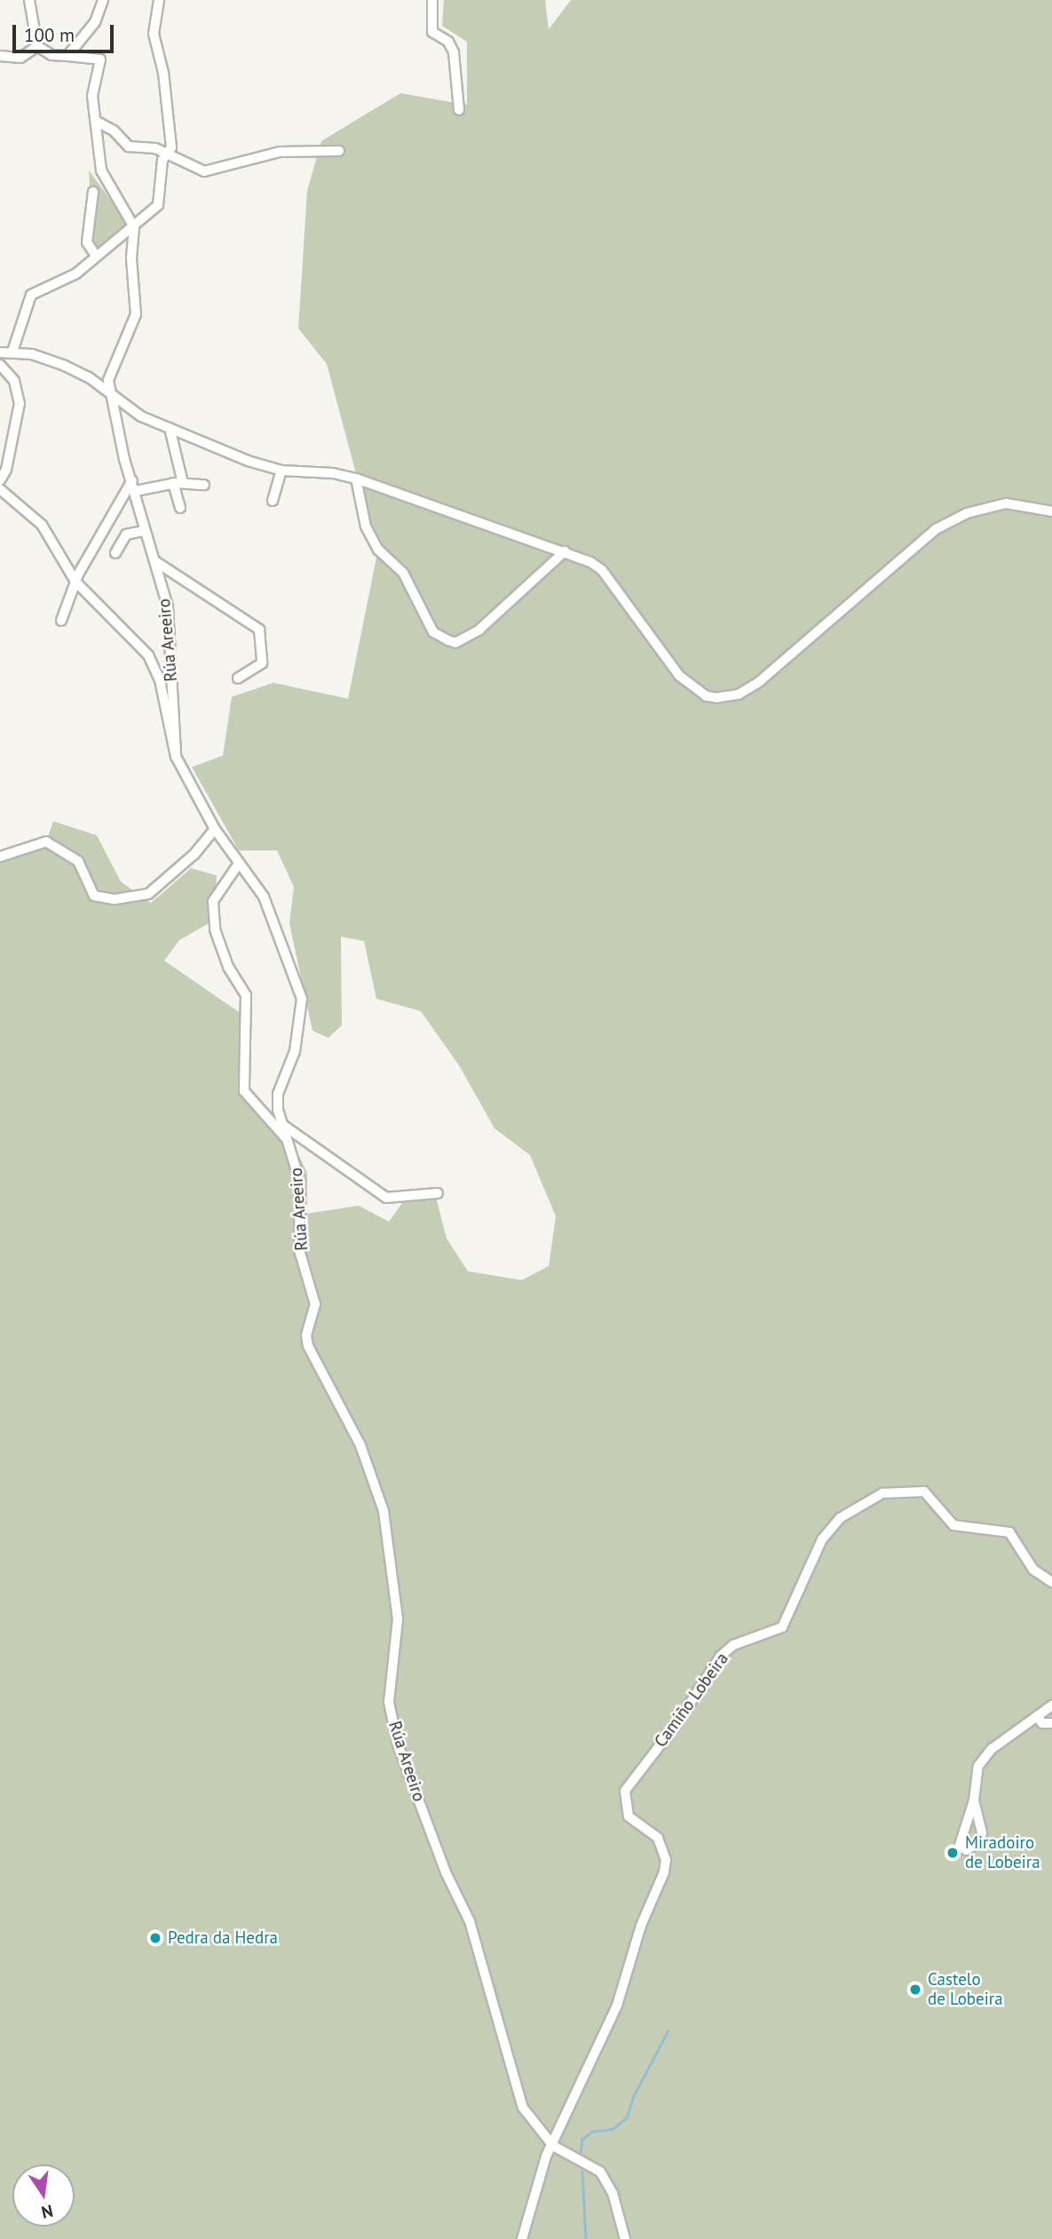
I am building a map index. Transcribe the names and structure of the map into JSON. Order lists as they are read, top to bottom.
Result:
{
  "streets": {
    "street": ["Rúa Areeiro", "Camiño Lobeira"]
  },
  "crossings": [
    ["Rúa Areeiro", "Camiño Lobeira"]
  ],
  "places": ["Miradoiro de Lobeira", "Pedra da Hedra", "Castelo de Lobeira"],
  "scale_bar": "100 m",
  "north": "bottom"
}
